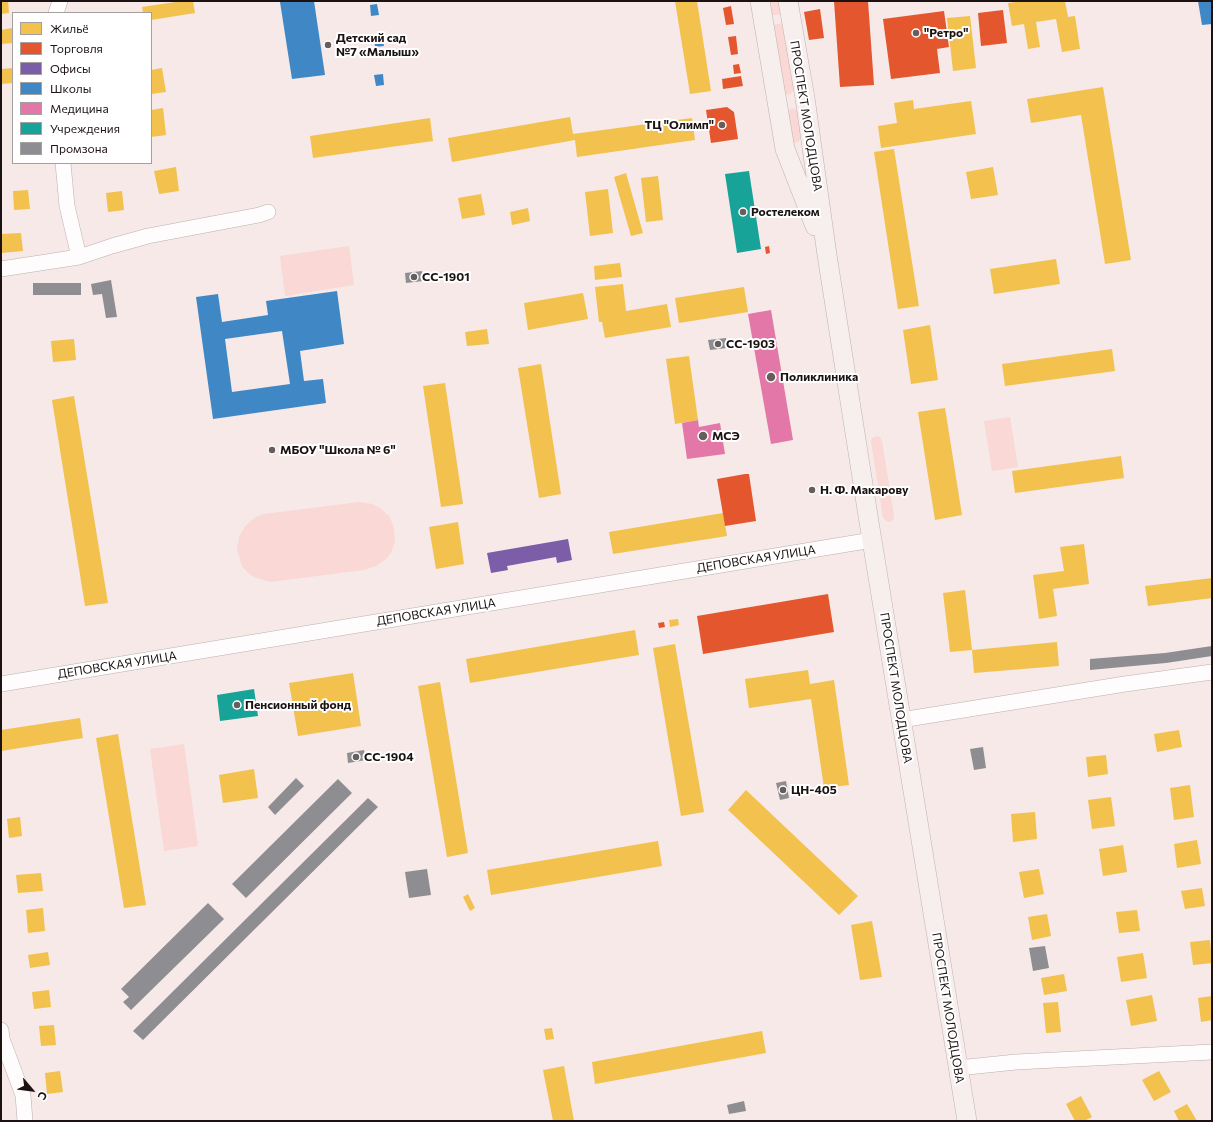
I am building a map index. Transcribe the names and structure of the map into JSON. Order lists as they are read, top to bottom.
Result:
{
  "streets": {
    "main road": ["ПРОСПЕКТ МОЛОДЦОВА"],
    "street": ["ДЕПОВСКАЯ УЛИЦА"]
  },
  "crossings": [
    ["ПРОСПЕКТ МОЛОДЦОВА", "ДЕПОВСКАЯ УЛИЦА"]
  ],
  "places": [
    "\"Ретро\"",
    "Детский сад №7 «Малыш»",
    "ТЦ \"Олимп\"",
    "Ростелеком",
    "СС-1901",
    "СС-1903",
    "Поликлиника",
    "МСЭ",
    "МБОУ \"Школа № 6\"",
    "Н. Ф. Макарову",
    "Пенсионный фонд",
    "СС-1904",
    "ЦН-405"
  ],
  "legend": [
    "Жильё",
    "Торговля",
    "Офисы",
    "Школы",
    "Медицина",
    "Учреждения",
    "Промзона"
  ],
  "north": "bottom right"
}
